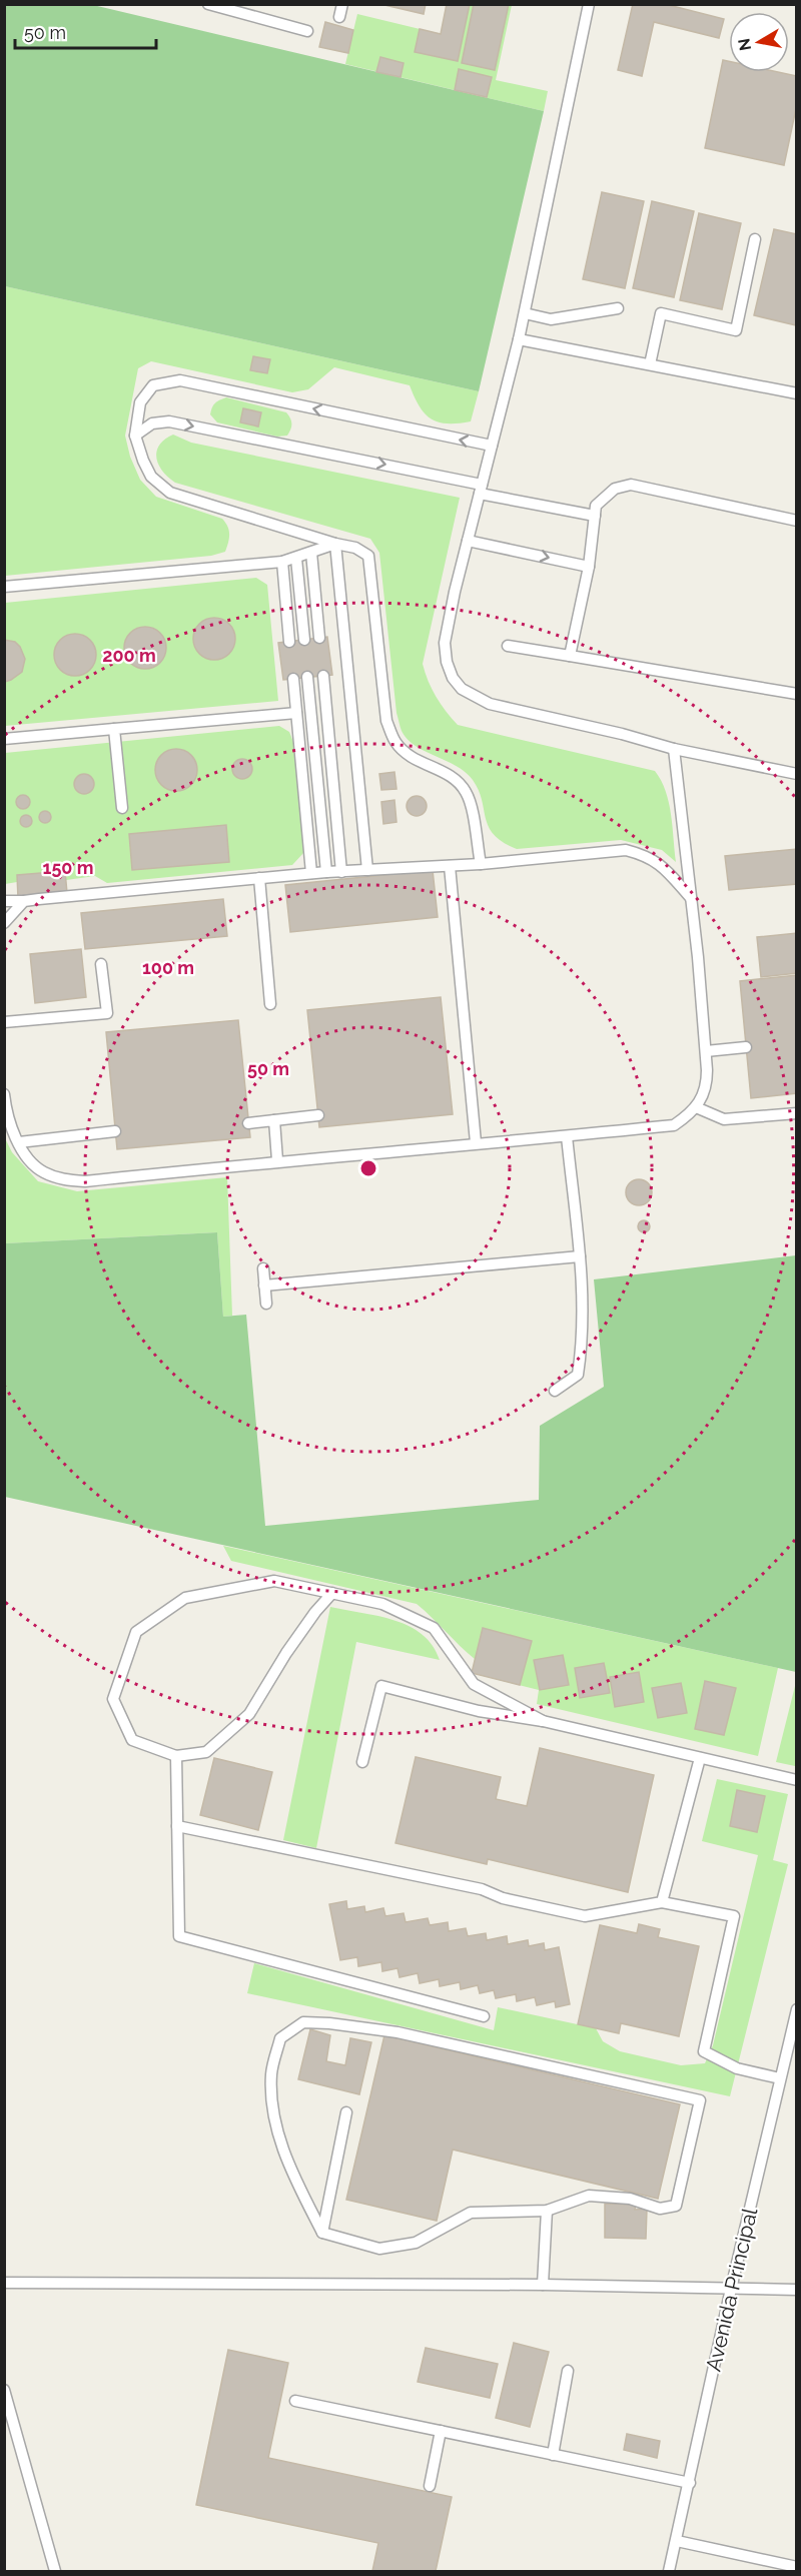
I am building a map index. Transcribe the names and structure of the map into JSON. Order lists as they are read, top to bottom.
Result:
{
  "streets": {
    "lane": ["Avenida Principal"]
  },
  "scale_bar": "50 m",
  "north": "left",
  "rings": [
    "200 m",
    "150 m",
    "100 m",
    "50 m"
  ]
}
